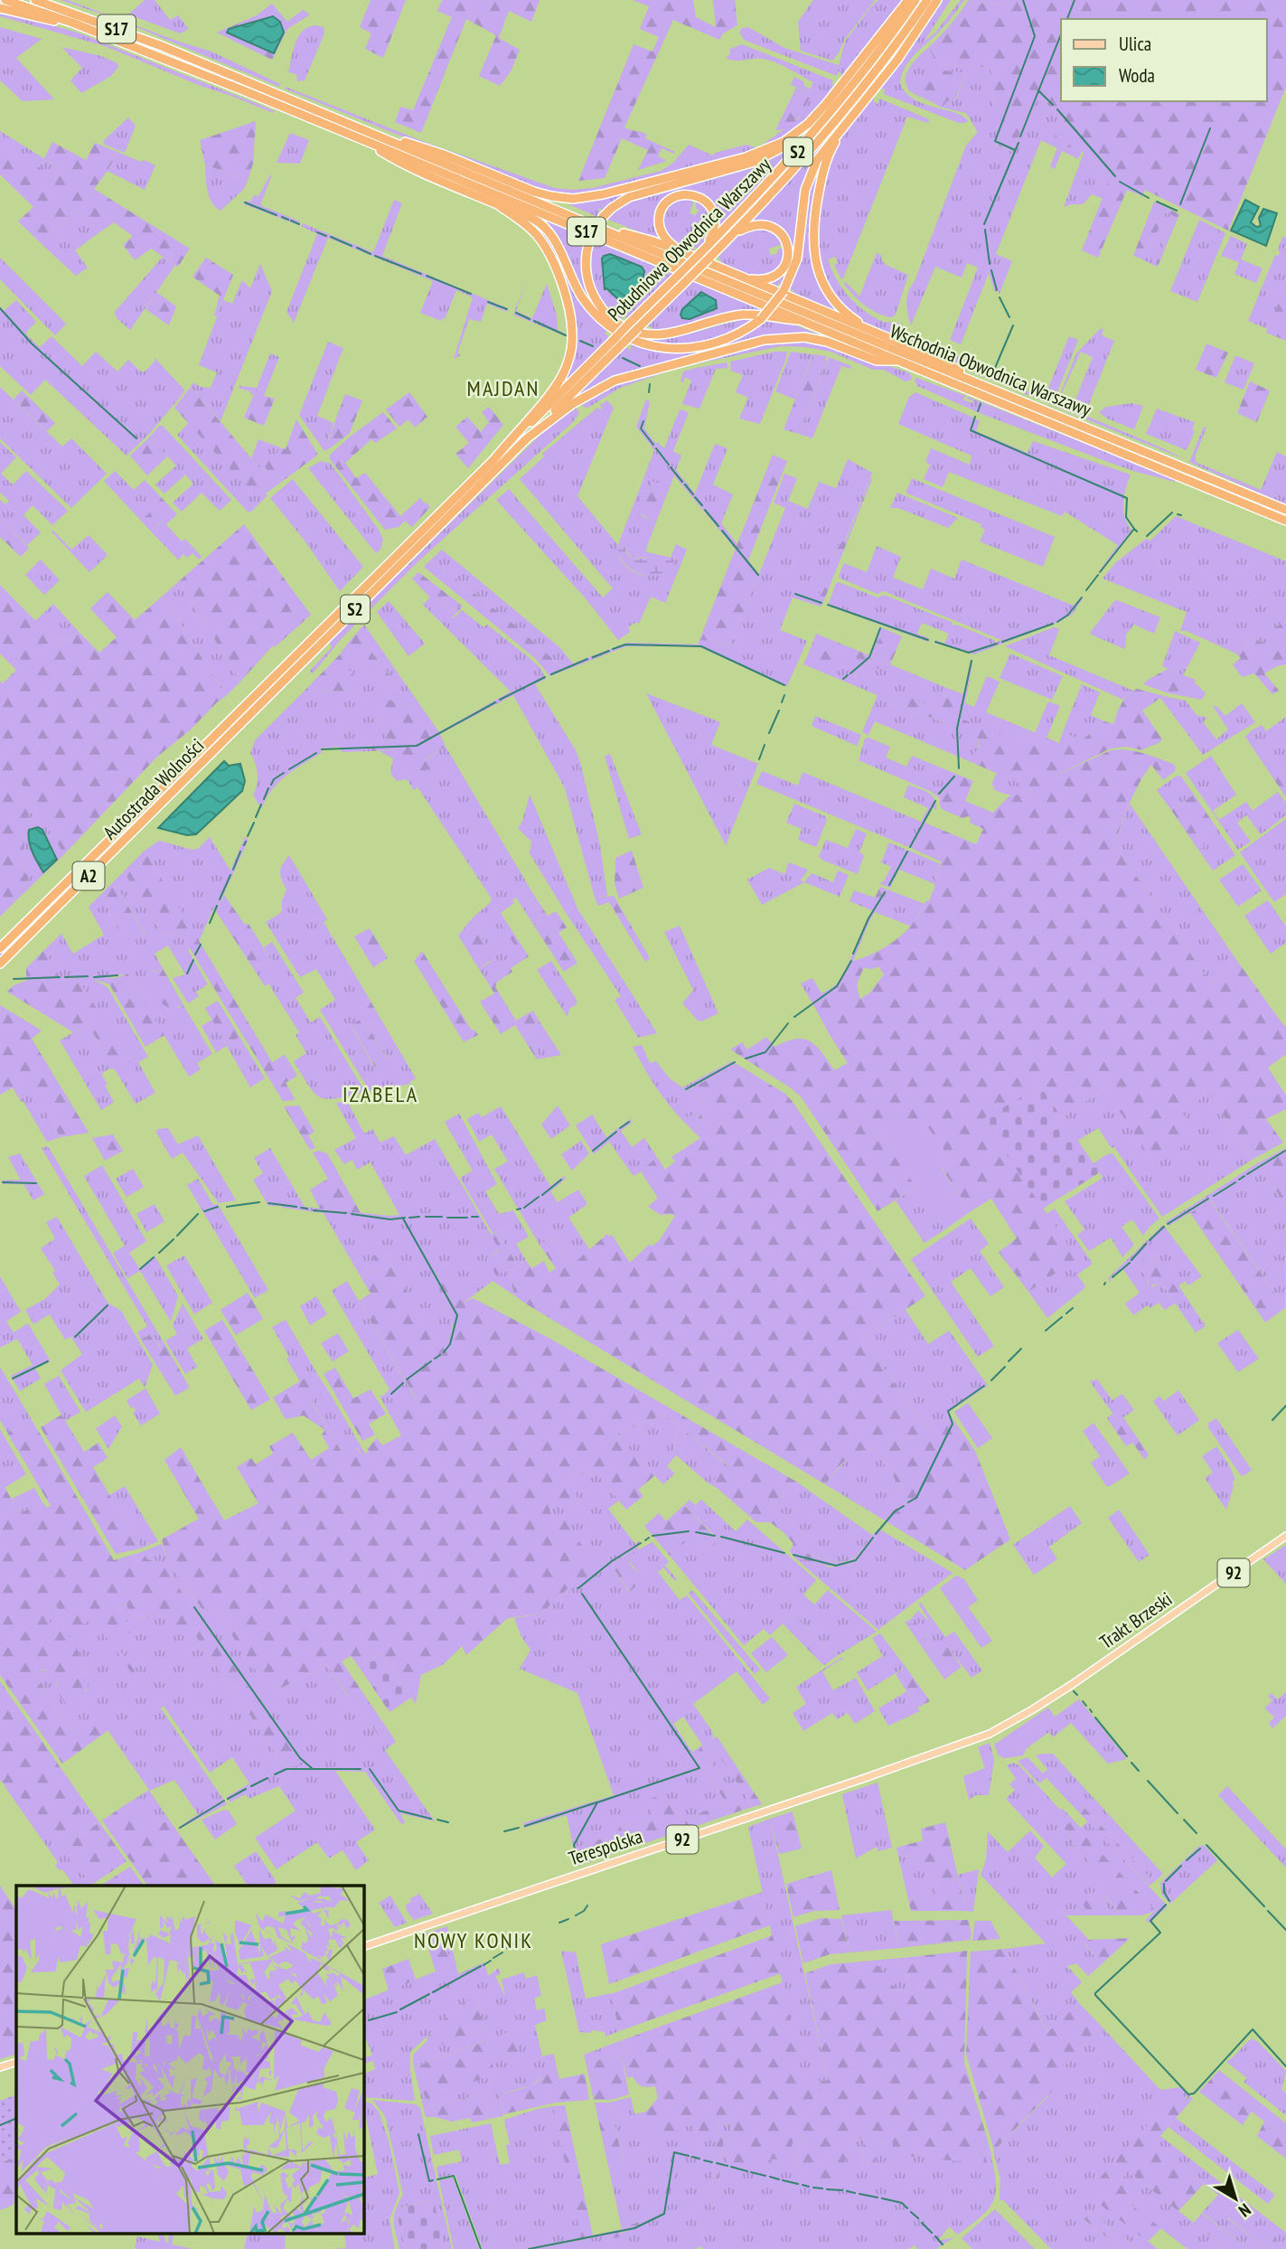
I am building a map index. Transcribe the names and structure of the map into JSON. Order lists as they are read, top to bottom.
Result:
{
  "streets": {
    "highway": [
      "S17",
      "S2",
      "Południowa Obwodnica Warszawy",
      "Wschodnia Obwodnica Warszawy",
      "Autostrada Wolności",
      "A2"
    ],
    "main road": ["92", "Trakt Brzeski", "Terespolska"]
  },
  "crossings": [
    ["S17", "Wschodnia Obwodnica Warszawy"],
    ["Południowa Obwodnica Warszawy", "Autostrada Wolności"],
    ["Trakt Brzeski", "Terespolska"]
  ],
  "districts": ["MAJDAN", "IZABELA", "NOWY KONIK"],
  "legend": ["Ulica", "Woda"],
  "north": "bottom right"
}
